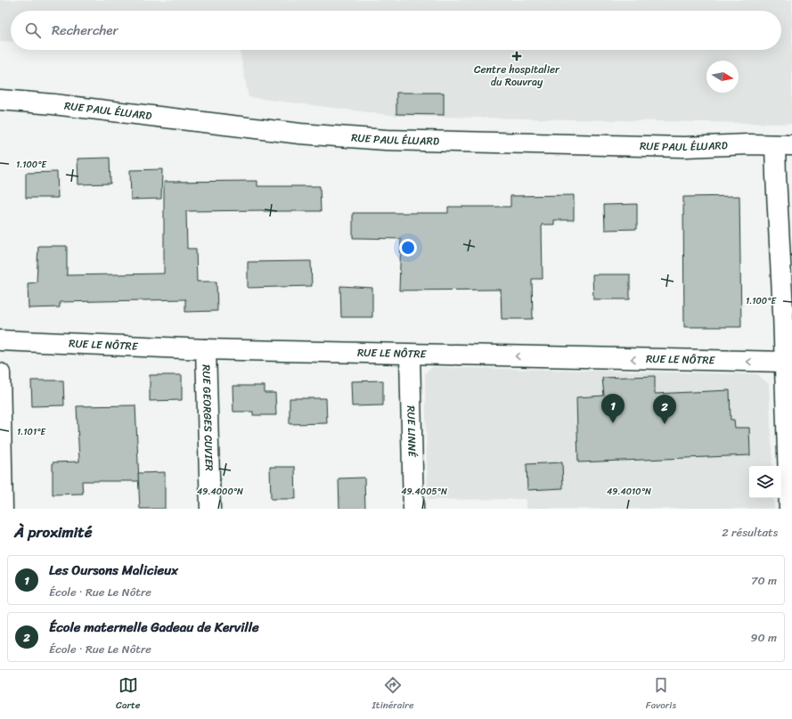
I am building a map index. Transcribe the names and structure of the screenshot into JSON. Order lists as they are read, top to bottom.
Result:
{
  "streets": {
    "street": [
      "RUE PAUL ÉLUARD",
      "RUE LE NÔTRE",
      "RUE GEORGES CUVIER",
      "RUE LINNÉ"
    ]
  },
  "crossings": [
    ["RUE LE NÔTRE", "RUE GEORGES CUVIER"],
    ["RUE LE NÔTRE", "RUE LINNÉ"]
  ],
  "one_way": ["RUE LE NÔTRE"],
  "places": {
    "health": ["Centre hospitalier du Rouvray"]
  },
  "north": "right",
  "page": {
    "search": "Rechercher",
    "pins": ["1", "2"],
    "heading": ["À proximité", "2 résultats"],
    "list": [
      {
        "mark": "1",
        "name": "Les Oursons Malicieux",
        "note": "École · Rue Le Nôtre",
        "value": "70 m"
      },
      {
        "mark": "2",
        "name": "École maternelle Gadeau de Kerville",
        "note": "École · Rue Le Nôtre",
        "value": "90 m"
      }
    ],
    "nav": ["Carte", "Itinéraire", "Favoris"]
  },
  "coordinates": [
    "1.100°E",
    "1.101°E",
    "49.4000°N",
    "49.4005°N",
    "49.4010°N"
  ]
}
